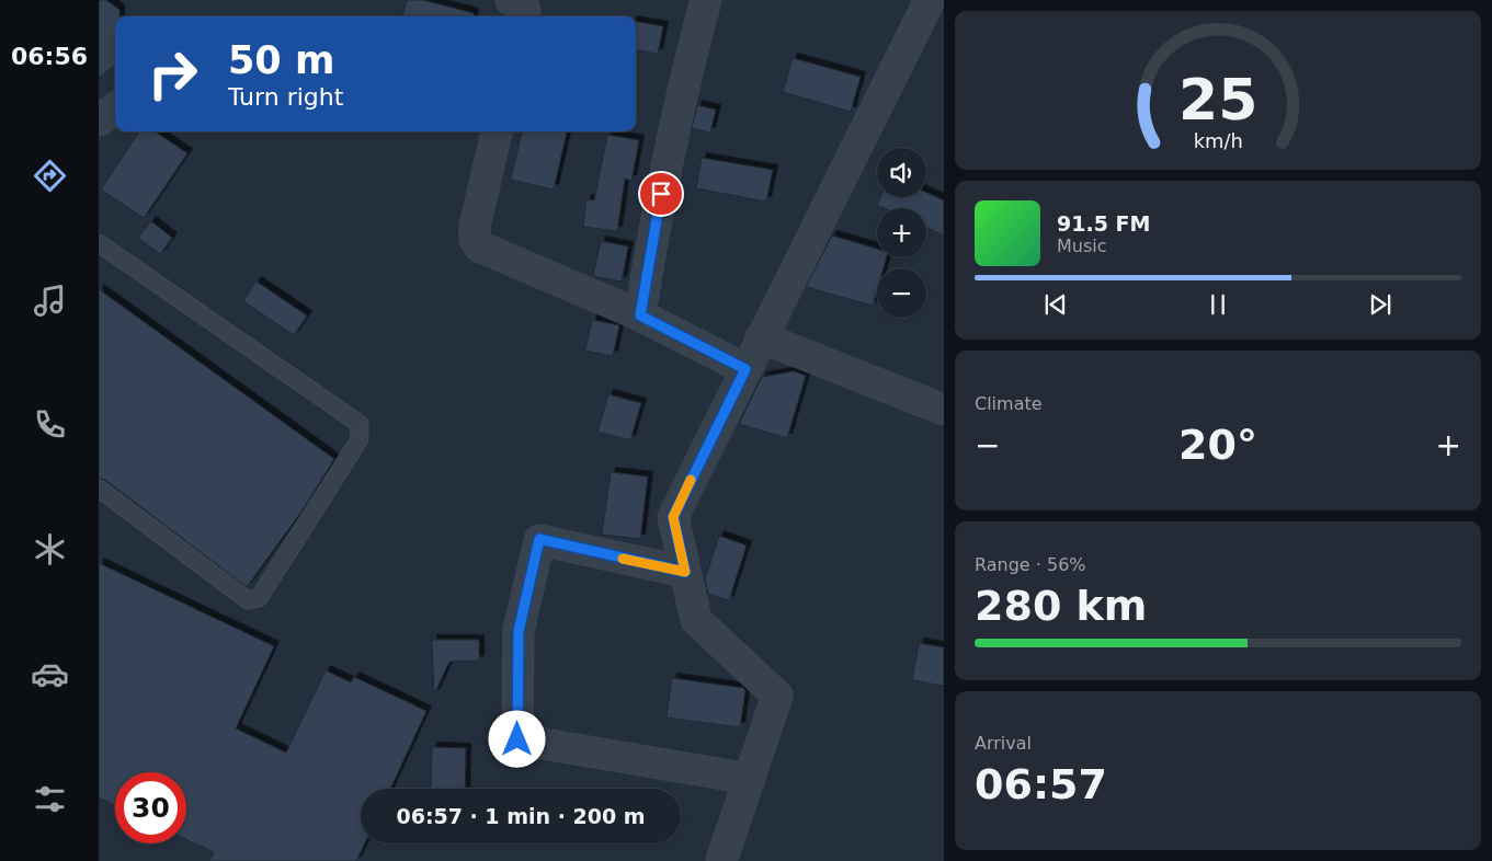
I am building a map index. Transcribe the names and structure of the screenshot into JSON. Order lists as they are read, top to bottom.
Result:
{
  "page": {
    "tabs": "06:56",
    "turn": ["50 m", "Turn right"],
    "map_buttons": ["+", "−"],
    "song": ["91.5 FM", "Music"],
    "tile": [
      "Climate",
      ["Range · 56%", "280 km"],
      ["Arrival", "06:57"]
    ],
    "heat": ["−", "20°", "+"],
    "limit": "30",
    "trip": "06:57 · 1 min · 200 m",
    "gauge": ["25", "km/h"]
  }
}
